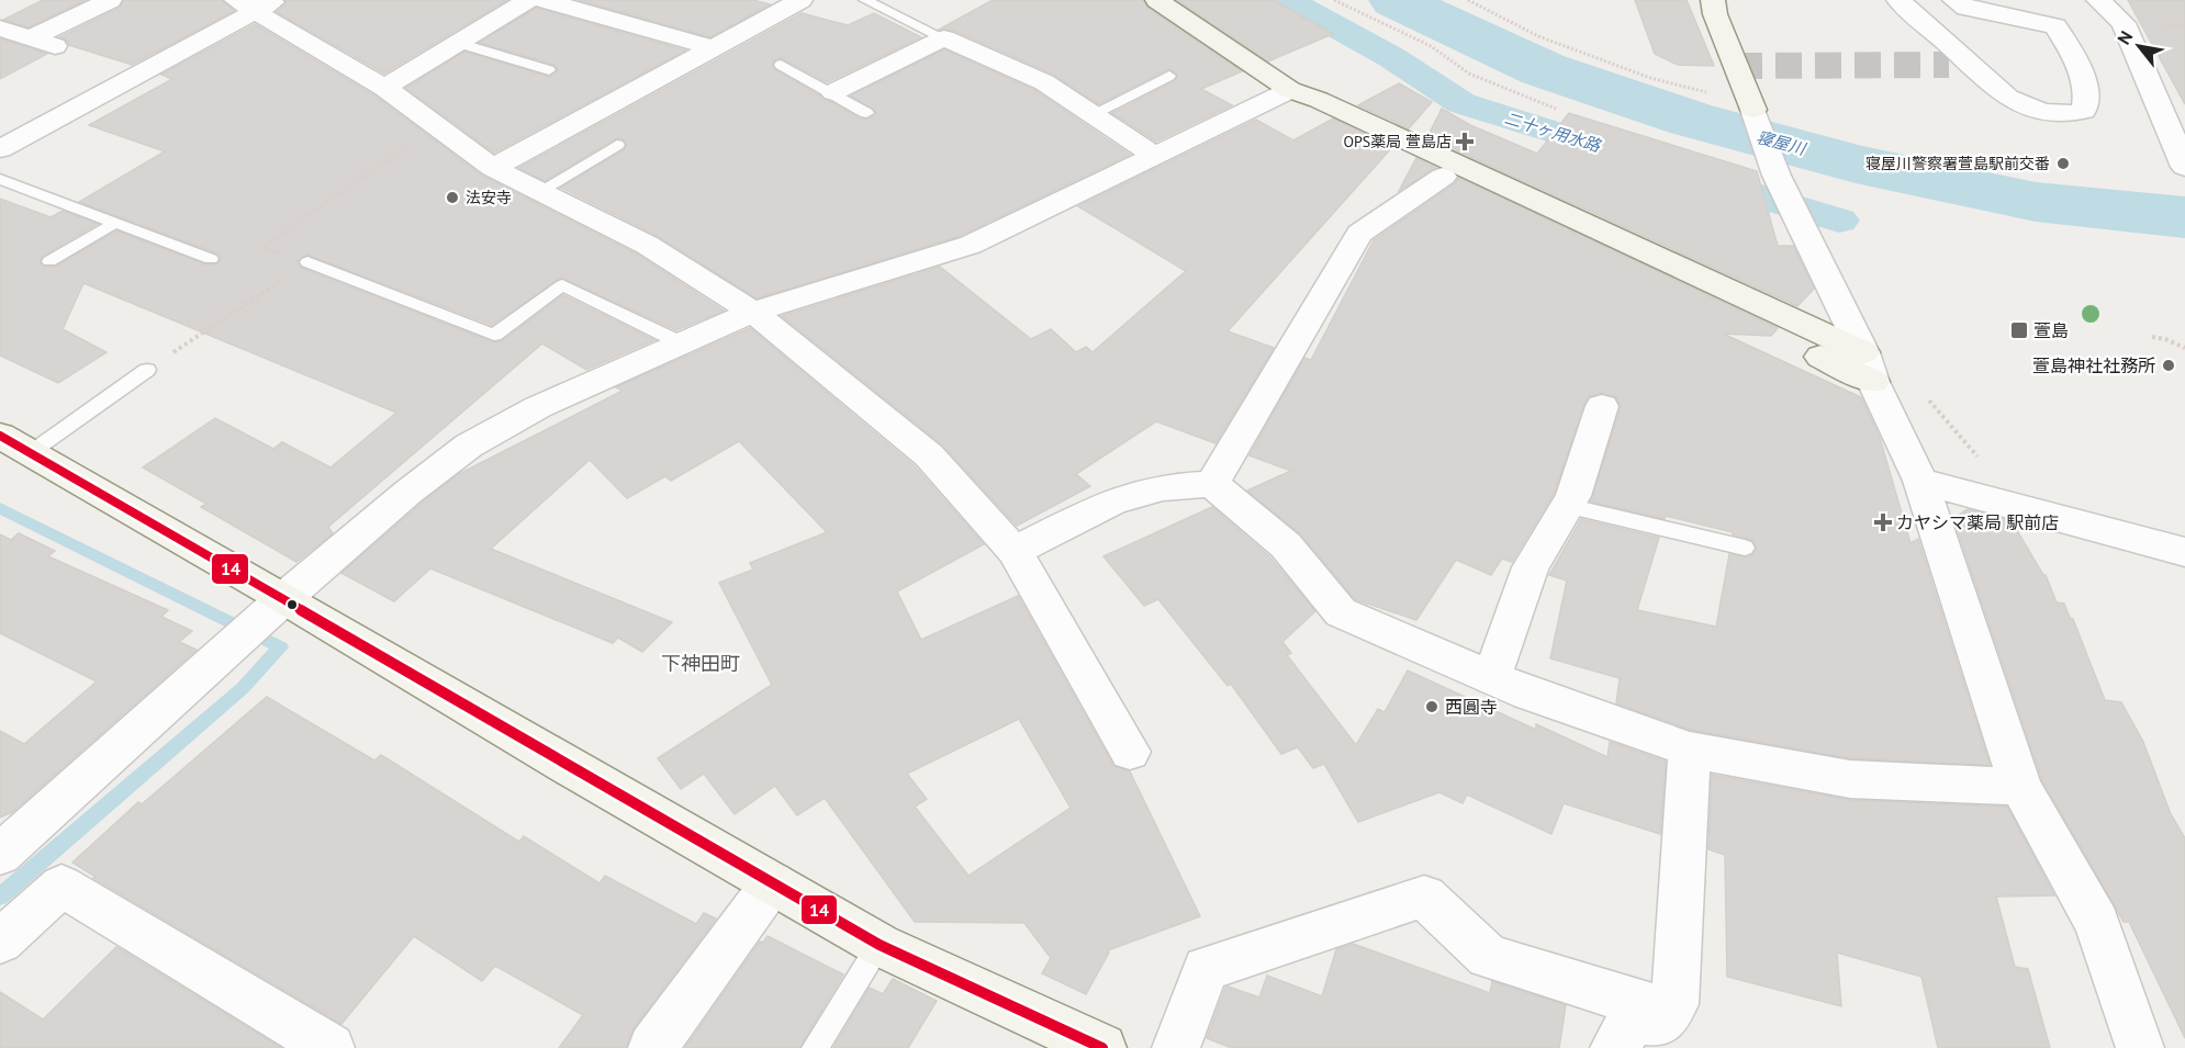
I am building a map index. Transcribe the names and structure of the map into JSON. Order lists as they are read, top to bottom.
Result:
{
  "districts": ["下神田町"],
  "water": ["二十ヶ用水路", "寝屋川"],
  "places": {
    "health": ["OPS薬局 萱島店", "カヤシマ薬局 駅前店"],
    "other": [
      "寝屋川警察署萱島駅前交番",
      "法安寺",
      "萱島神社社務所",
      "西圓寺"
    ],
    "transit": ["萱島"]
  },
  "lines": ["transit line 14"],
  "north": "top left"
}
